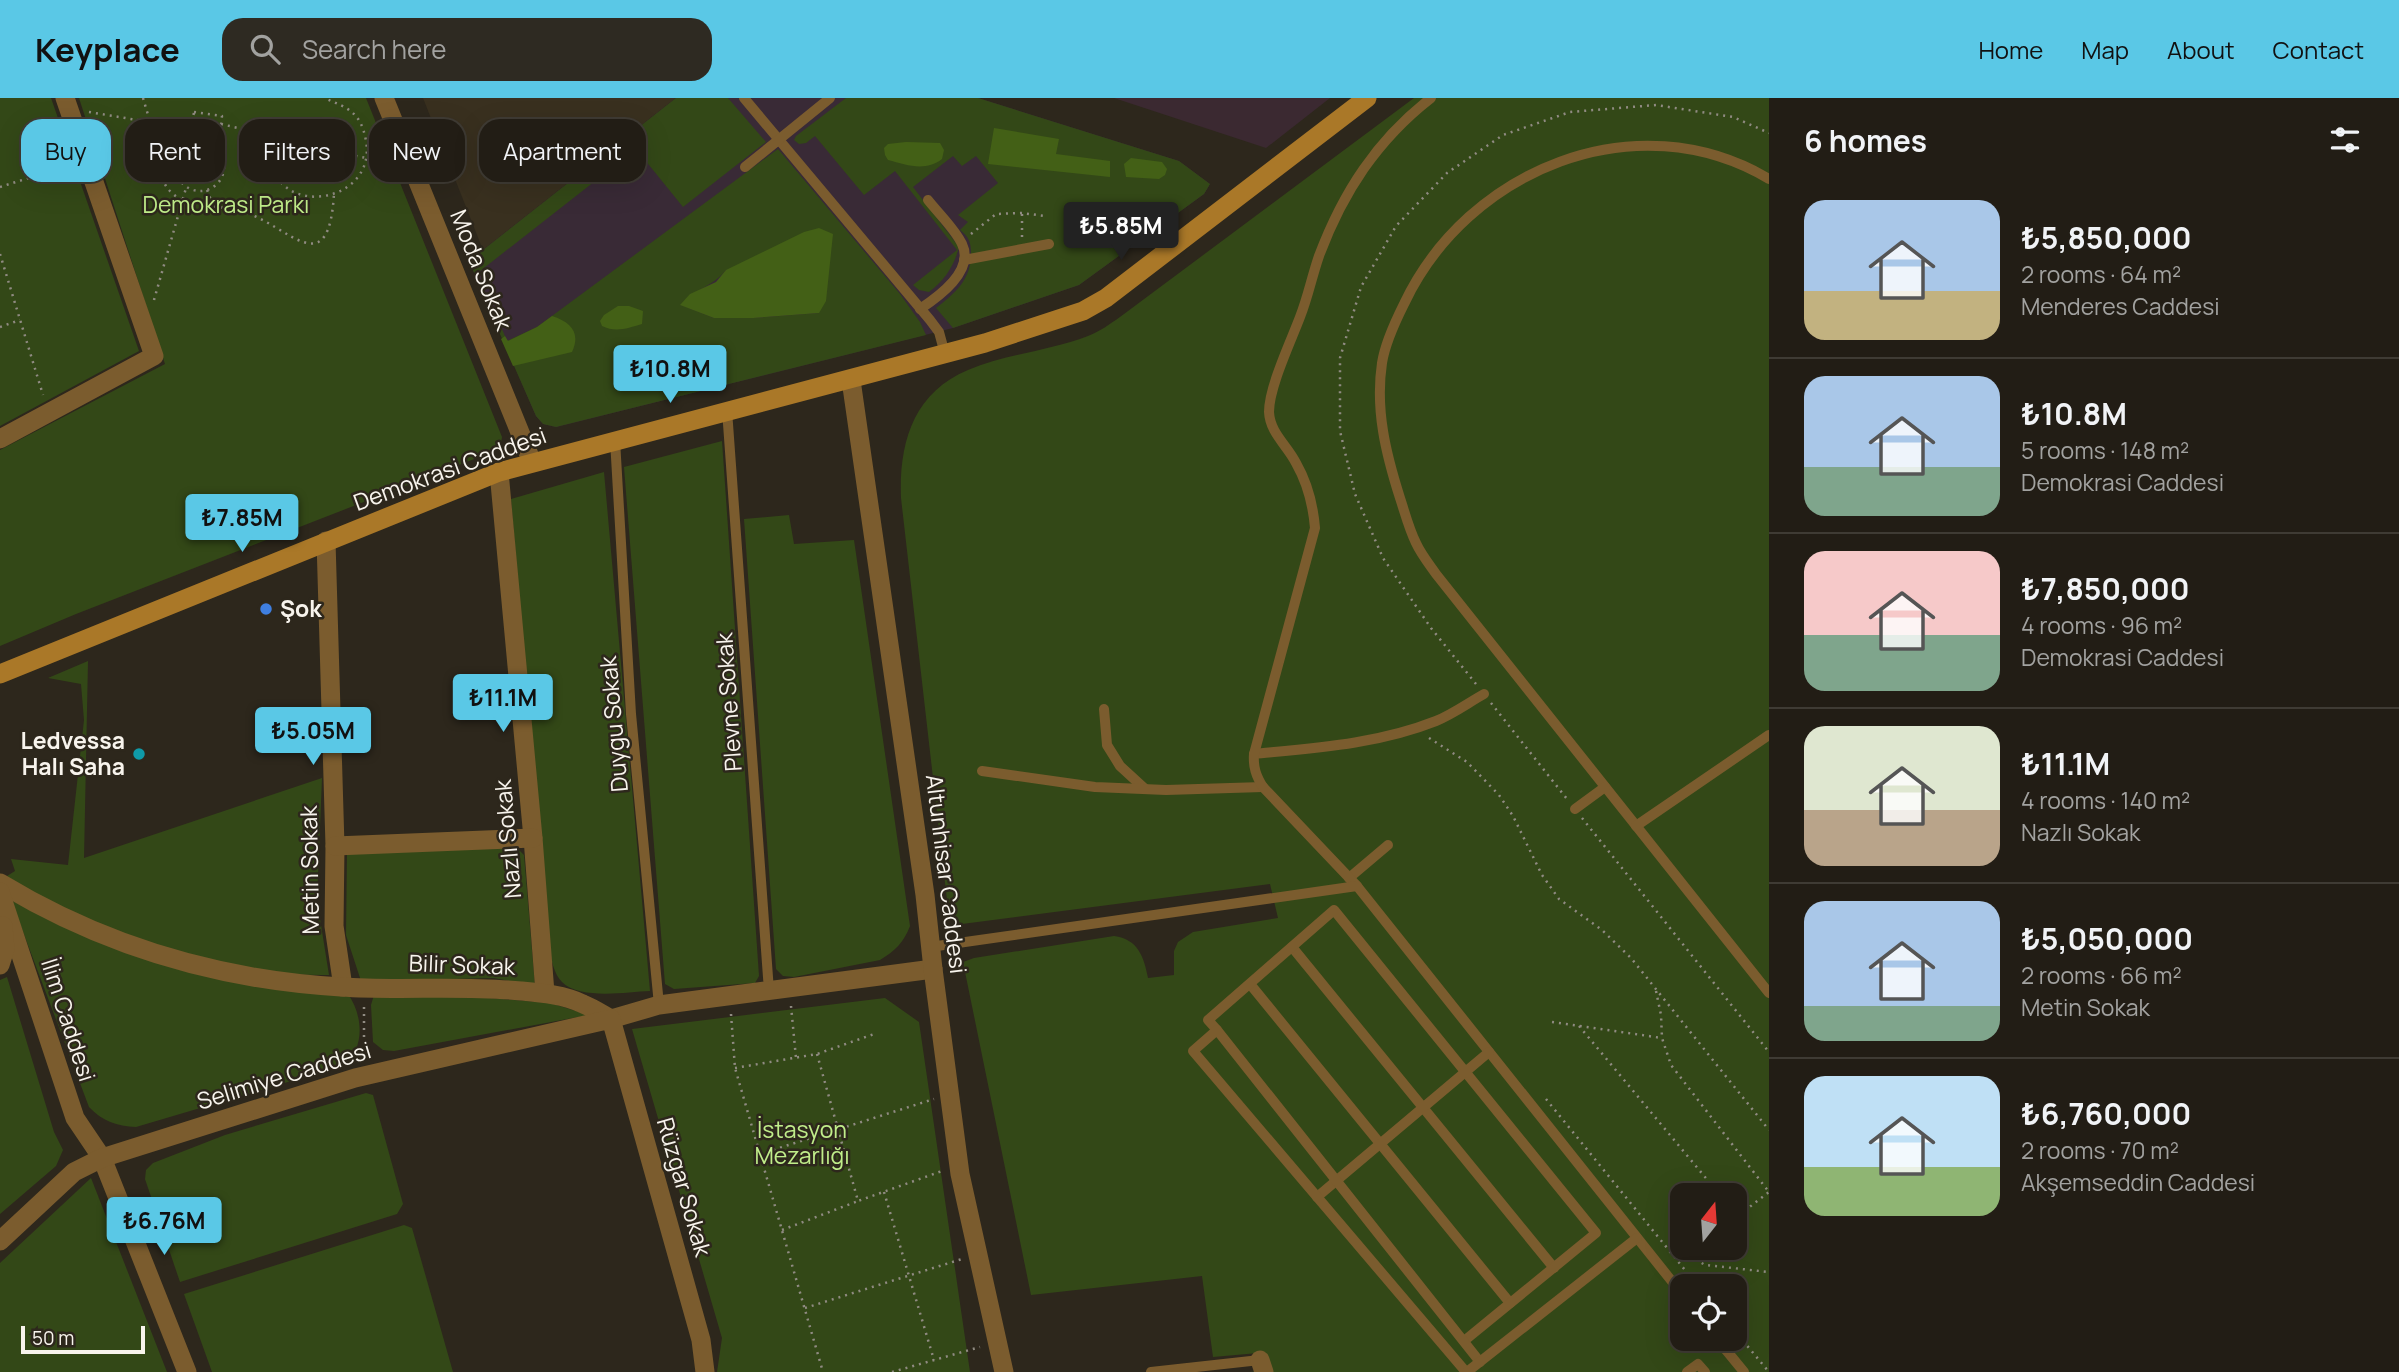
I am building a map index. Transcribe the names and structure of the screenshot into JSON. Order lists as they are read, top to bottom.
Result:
{
  "streets": {
    "main road": ["Demokrasi Caddesi"],
    "street": [
      "Moda Sokak",
      "Nazlı Sokak",
      "Metin Sokak",
      "Altunhisar Caddesi",
      "Bilir Sokak",
      "İlim Caddesi",
      "Selimiye Caddesi",
      "Rüzgar Sokak"
    ],
    "lane": ["Plevne Sokak", "Duygu Sokak"]
  },
  "crossings": [
    ["Moda Sokak", "Demokrasi Caddesi"],
    ["Demokrasi Caddesi", "Plevne Sokak"],
    ["Demokrasi Caddesi", "Duygu Sokak"],
    ["Demokrasi Caddesi", "Nazlı Sokak"],
    ["Demokrasi Caddesi", "Metin Sokak"],
    ["Demokrasi Caddesi", "Altunhisar Caddesi"],
    ["Nazlı Sokak", "Bilir Sokak"],
    ["Metin Sokak", "Bilir Sokak"],
    ["Bilir Sokak", "Selimiye Caddesi"],
    ["Bilir Sokak", "Rüzgar Sokak"],
    ["İlim Caddesi", "Selimiye Caddesi"],
    ["Selimiye Caddesi", "Rüzgar Sokak"]
  ],
  "parks": ["Demokrasi Parkı", "İstasyon Mezarlığı"],
  "places": ["Şok", "Ledvessa Halı Saha"],
  "scale_bar": "50 m",
  "north": "top",
  "page": {
    "header": "Keyplace",
    "search": "Search here",
    "nav": [
      "Home",
      "Map",
      "About",
      "Contact"
    ],
    "heading": "6 homes",
    "chip": [
      "Buy",
      "Rent",
      "Filters",
      "New",
      "Apartment"
    ],
    "list": [
      {
        "name": "₺5,850,000",
        "note": "2 rooms · 64 m² · Menderes Caddesi"
      },
      {
        "name": "₺10.8M",
        "note": "5 rooms · 148 m² · Demokrasi Caddesi"
      },
      {
        "name": "₺7,850,000",
        "note": "4 rooms · 96 m² · Demokrasi Caddesi"
      },
      {
        "name": "₺11.1M",
        "note": "4 rooms · 140 m² · Nazlı Sokak"
      },
      {
        "name": "₺5,050,000",
        "note": "2 rooms · 66 m² · Metin Sokak"
      },
      {
        "name": "₺6,760,000",
        "note": "2 rooms · 70 m² · Akşemseddin Caddesi"
      }
    ],
    "price": [
      "₺5.85M",
      "₺10.8M",
      "₺7.85M",
      "₺11.1M",
      "₺5.05M",
      "₺6.76M"
    ],
    "scale": "50 m"
  }
}
